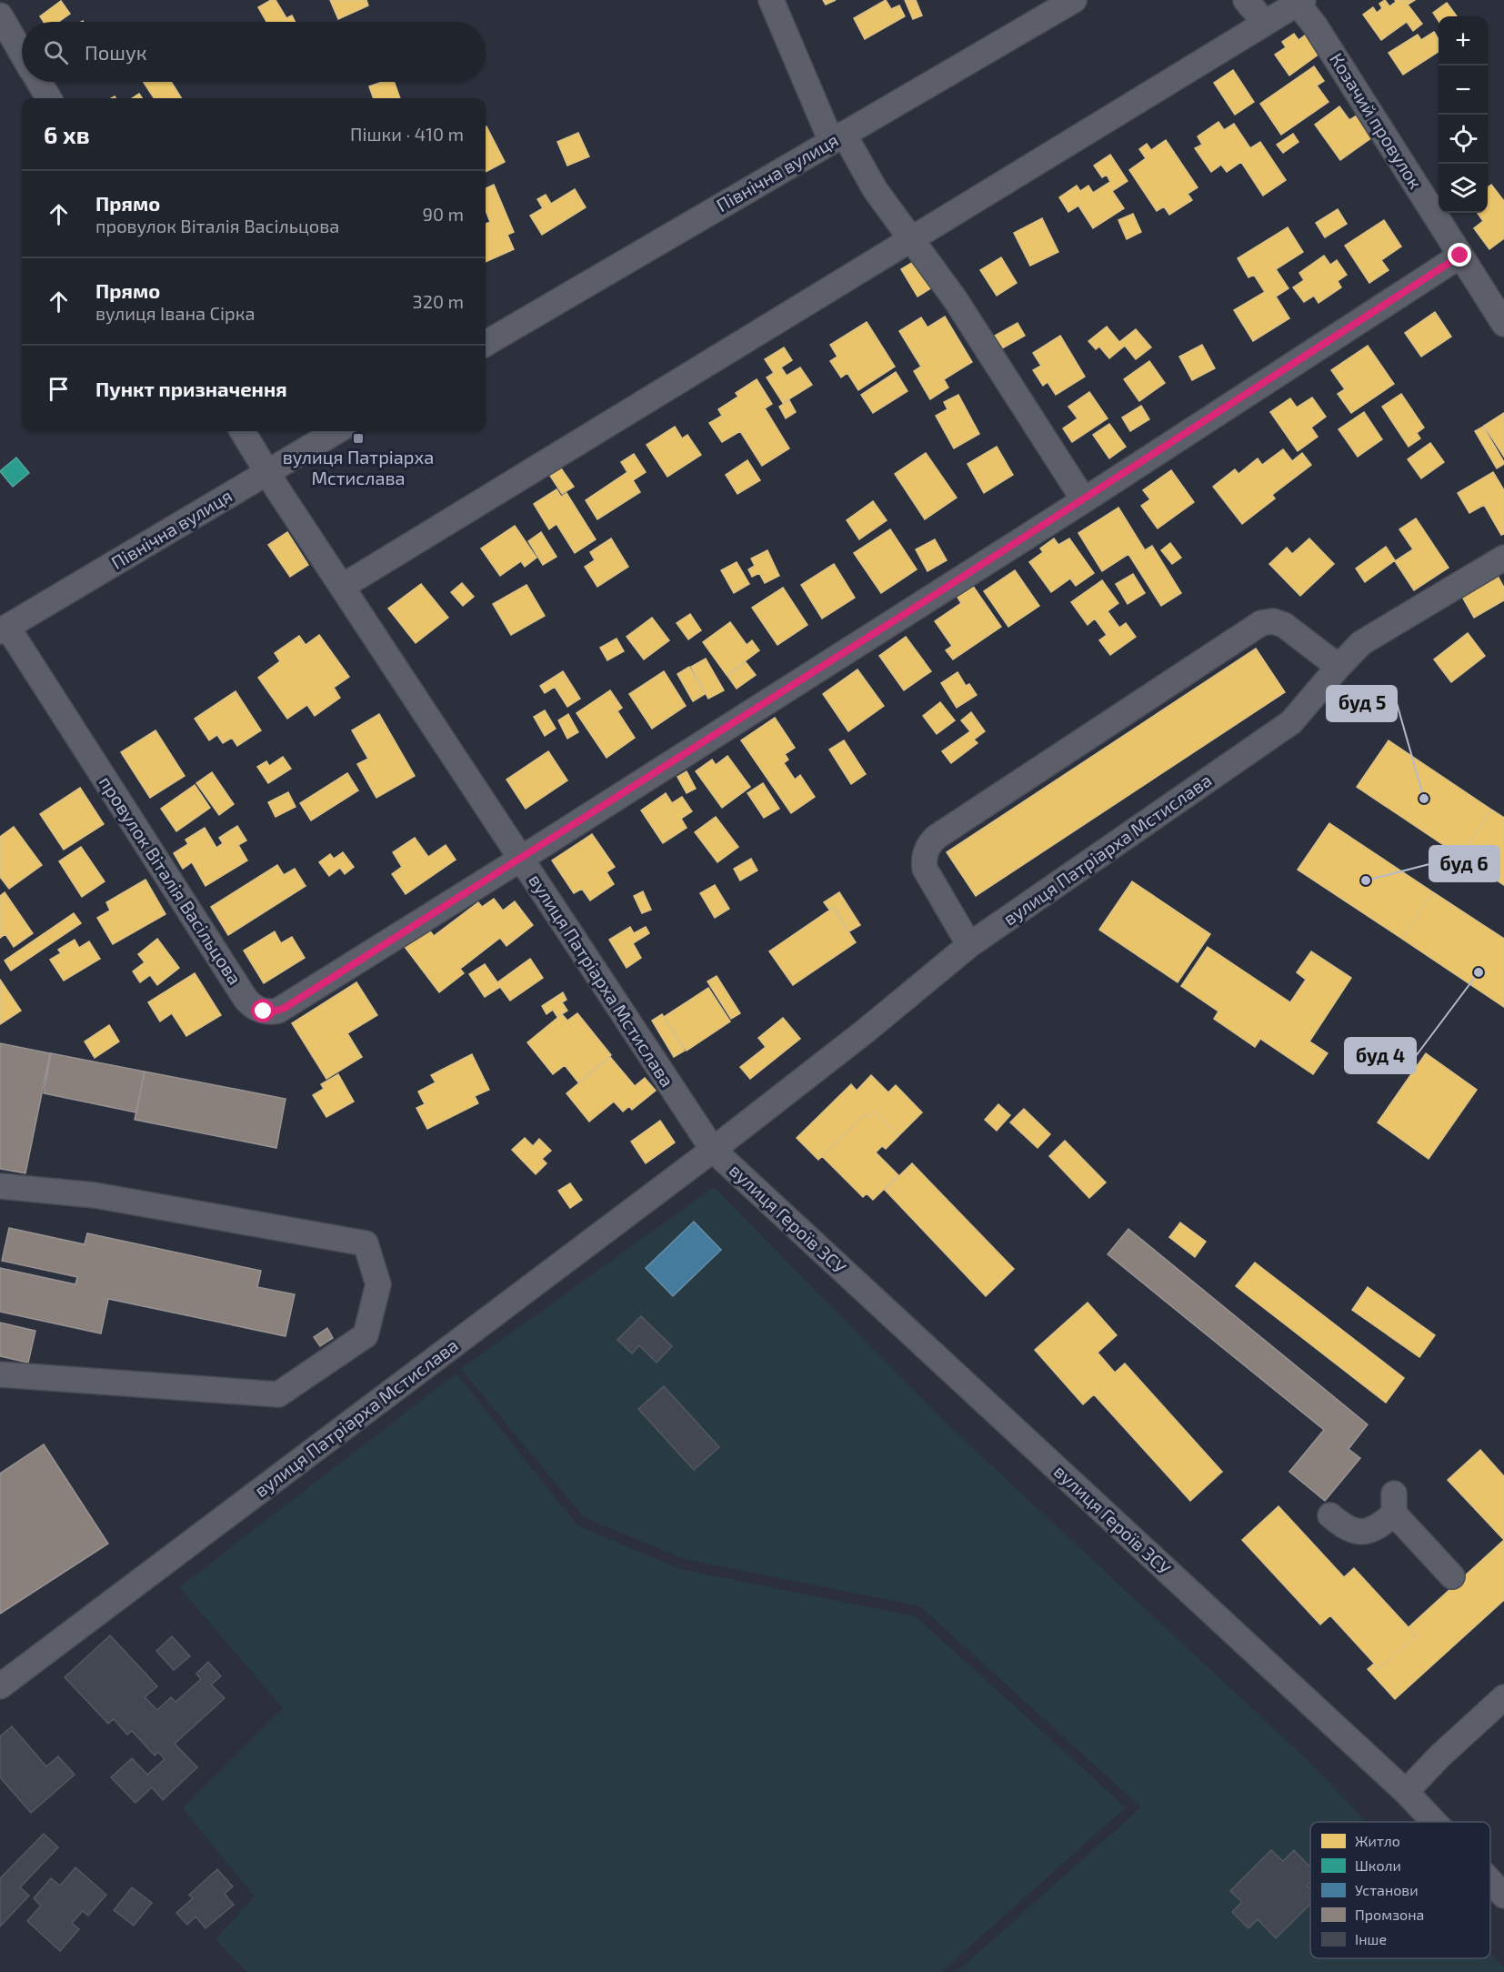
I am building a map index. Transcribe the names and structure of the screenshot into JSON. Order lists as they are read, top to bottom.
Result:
{
  "streets": {
    "street": [
      "Козачий провулок",
      "Північна вулиця",
      "вулиця Патріарха Мстислава",
      "провулок Віталія Васільцова",
      "вулиця Героїв ЗСУ"
    ]
  },
  "crossings": [
    ["Козачий провулок", "провулок Віталія Васільцова"],
    ["Північна вулиця", "вулиця Патріарха Мстислава"],
    ["Північна вулиця", "провулок Віталія Васільцова"],
    ["вулиця Патріарха Мстислава", "провулок Віталія Васільцова"],
    ["вулиця Патріарха Мстислава", "вулиця Героїв ЗСУ"]
  ],
  "places": {
    "transit": ["вулиця Патріарха Мстислава"],
    "other": ["буд 5", "буд 6", "буд 4"]
  },
  "legend": [
    "Житло",
    "Школи",
    "Установи",
    "Промзона",
    "Інше"
  ],
  "page": {
    "map_buttons": ["+", "−"],
    "search": "Пошук",
    "heading": ["6 хв", "Пішки · 410 m"],
    "list": [
      ["Прямо", "провулок Віталія Васільцова", "90 m"],
      ["Прямо", "вулиця Івана Сірка", "320 m"],
      "Пункт призначення"
    ]
  }
}
